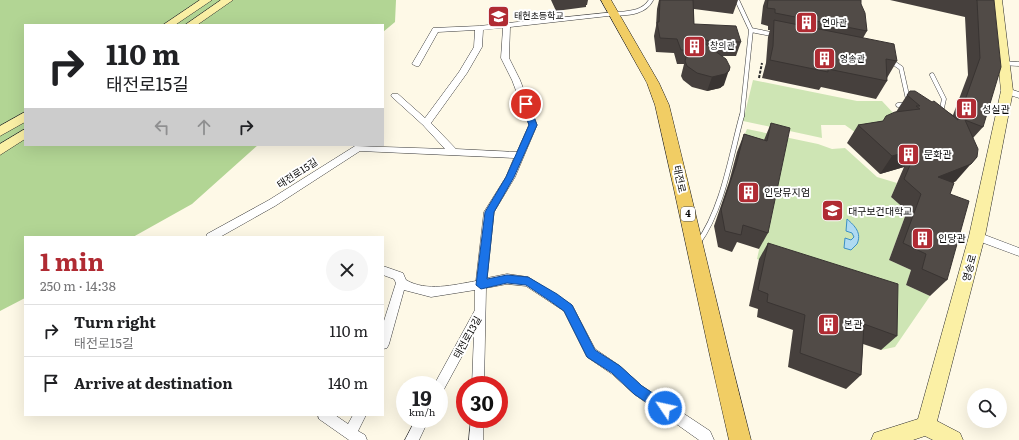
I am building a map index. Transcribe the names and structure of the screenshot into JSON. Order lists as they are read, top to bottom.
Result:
{
  "streets": {
    "main road": ["태전로", "4", "영송로"],
    "street": ["태전로15길", "태전로13길"]
  },
  "places": {
    "school or university": ["태현초등학교", "대구보건대학교"],
    "building": [
      "연마관",
      "창의관",
      "영송관",
      "성실관",
      "문화관",
      "인당뮤지엄",
      "인당관",
      "본관"
    ]
  },
  "page": {
    "turn": ["110 m", "태전로15길"],
    "heading": ["1 min", "250 m · 14:38"],
    "list": [
      {
        "name": "Turn right",
        "note": "태전로15길",
        "value": "110 m"
      },
      {
        "name": "Arrive at destination",
        "value": "140 m"
      }
    ],
    "speed": "19 km/h",
    "limit": "30"
  }
}
